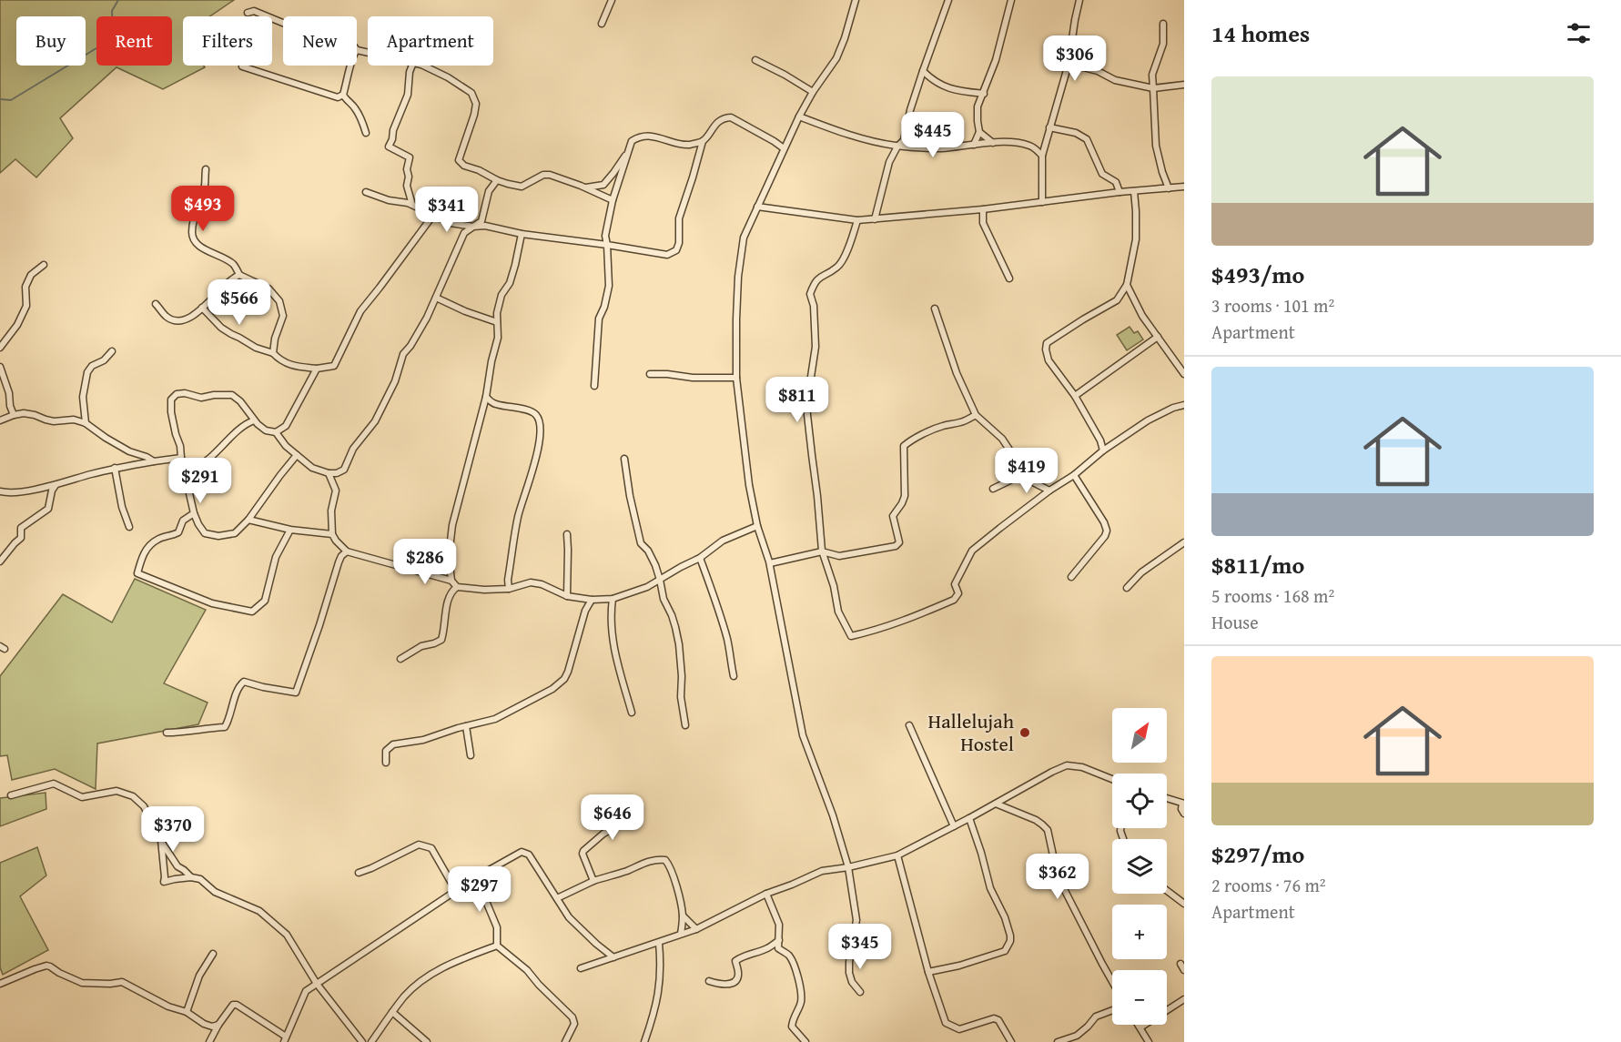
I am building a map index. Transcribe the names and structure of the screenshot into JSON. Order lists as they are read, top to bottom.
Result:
{
  "places": ["Hallelujah Hostel"],
  "north": "top right",
  "page": {
    "heading": "14 homes",
    "chip": [
      "Buy",
      "Rent",
      "Filters",
      "New",
      "Apartment"
    ],
    "price": [
      "$306",
      "$445",
      "$493",
      "$341",
      "$566",
      "$811",
      "$419",
      "$291",
      "$286",
      "$646",
      "$370",
      "$362",
      "$297",
      "$345"
    ],
    "list": [
      {
        "name": "$493/mo",
        "note": "3 rooms · 101 m² · Apartment"
      },
      {
        "name": "$811/mo",
        "note": "5 rooms · 168 m² · House"
      },
      {
        "name": "$297/mo",
        "note": "2 rooms · 76 m² · Apartment"
      }
    ],
    "map_buttons": ["+", "−"]
  }
}
